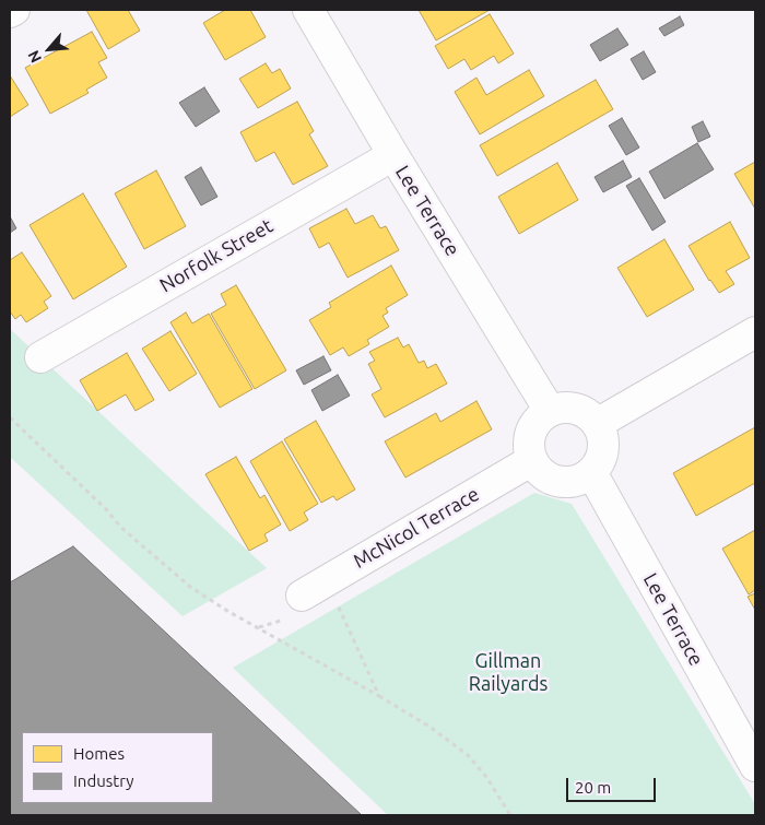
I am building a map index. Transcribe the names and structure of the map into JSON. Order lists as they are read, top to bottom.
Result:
{
  "streets": {
    "street": ["Lee Terrace", "Norfolk Street", "McNicol Terrace"]
  },
  "crossings": [
    ["Lee Terrace", "Norfolk Street"],
    ["Lee Terrace", "McNicol Terrace"]
  ],
  "parks": ["Gillman Railyards"],
  "legend": ["Homes", "Industry"],
  "scale_bar": "20 m",
  "north": "bottom left"
}
